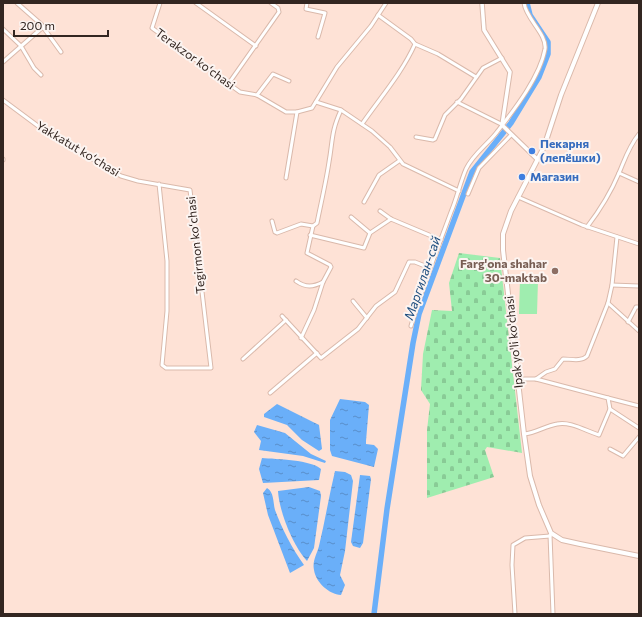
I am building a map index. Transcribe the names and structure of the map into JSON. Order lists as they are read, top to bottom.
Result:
{
  "streets": {
    "main road": ["Ipak yo'li ko'chasi"],
    "street": ["Terakzor koʻchasi", "Yakkatut koʻchasi", "Tegirmon koʻchasi"]
  },
  "crossings": [
    ["Yakkatut koʻchasi", "Tegirmon koʻchasi"]
  ],
  "water": ["Маргилан-сай"],
  "places": ["Пекарня (лепёшки)", "Магазин", "Farg'ona shahar 30-maktab"],
  "scale_bar": "200 m"
}
